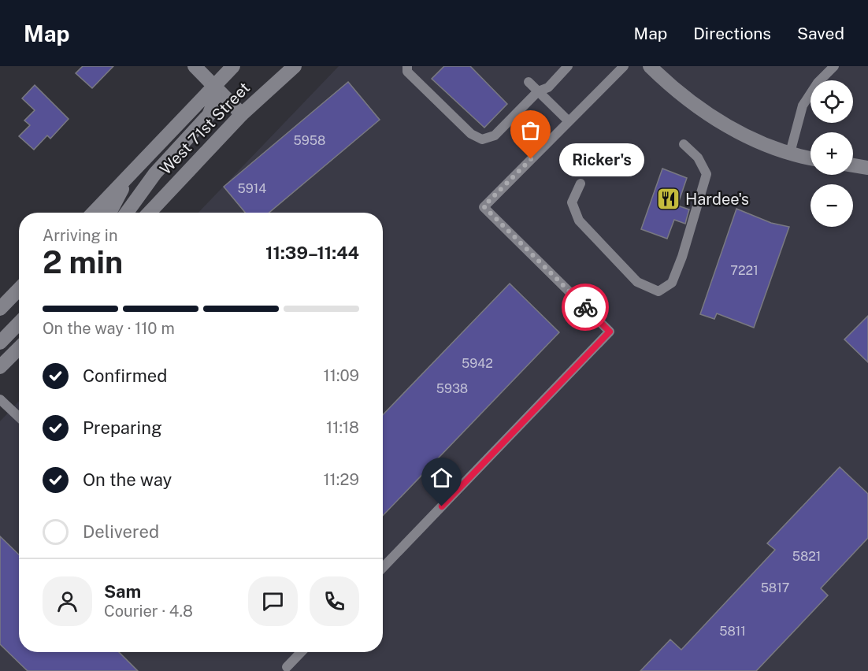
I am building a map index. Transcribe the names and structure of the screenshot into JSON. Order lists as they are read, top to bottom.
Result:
{
  "streets": {
    "main road": ["West 71st Street"]
  },
  "places": {
    "other": ["Ricker's"],
    "restaurant": ["Hardee's"]
  },
  "house_numbers": [
    "5958",
    "5914",
    "7221",
    "5942",
    "5938",
    "5821",
    "5817",
    "5811"
  ],
  "page": {
    "header": "Map",
    "nav": ["Map", "Directions", "Saved"],
    "map_buttons": ["+", "−"],
    "bubble": "Ricker's",
    "heading": ["2 min", "Arriving in", "11:39–11:44"],
    "panel": ["Sam", "Courier · 4.8"],
    "bar": "On the way · 110 m",
    "list": [
      ["Confirmed", "11:09"],
      ["Preparing", "11:18"],
      ["On the way", "11:29"],
      "Delivered"
    ]
  }
}
